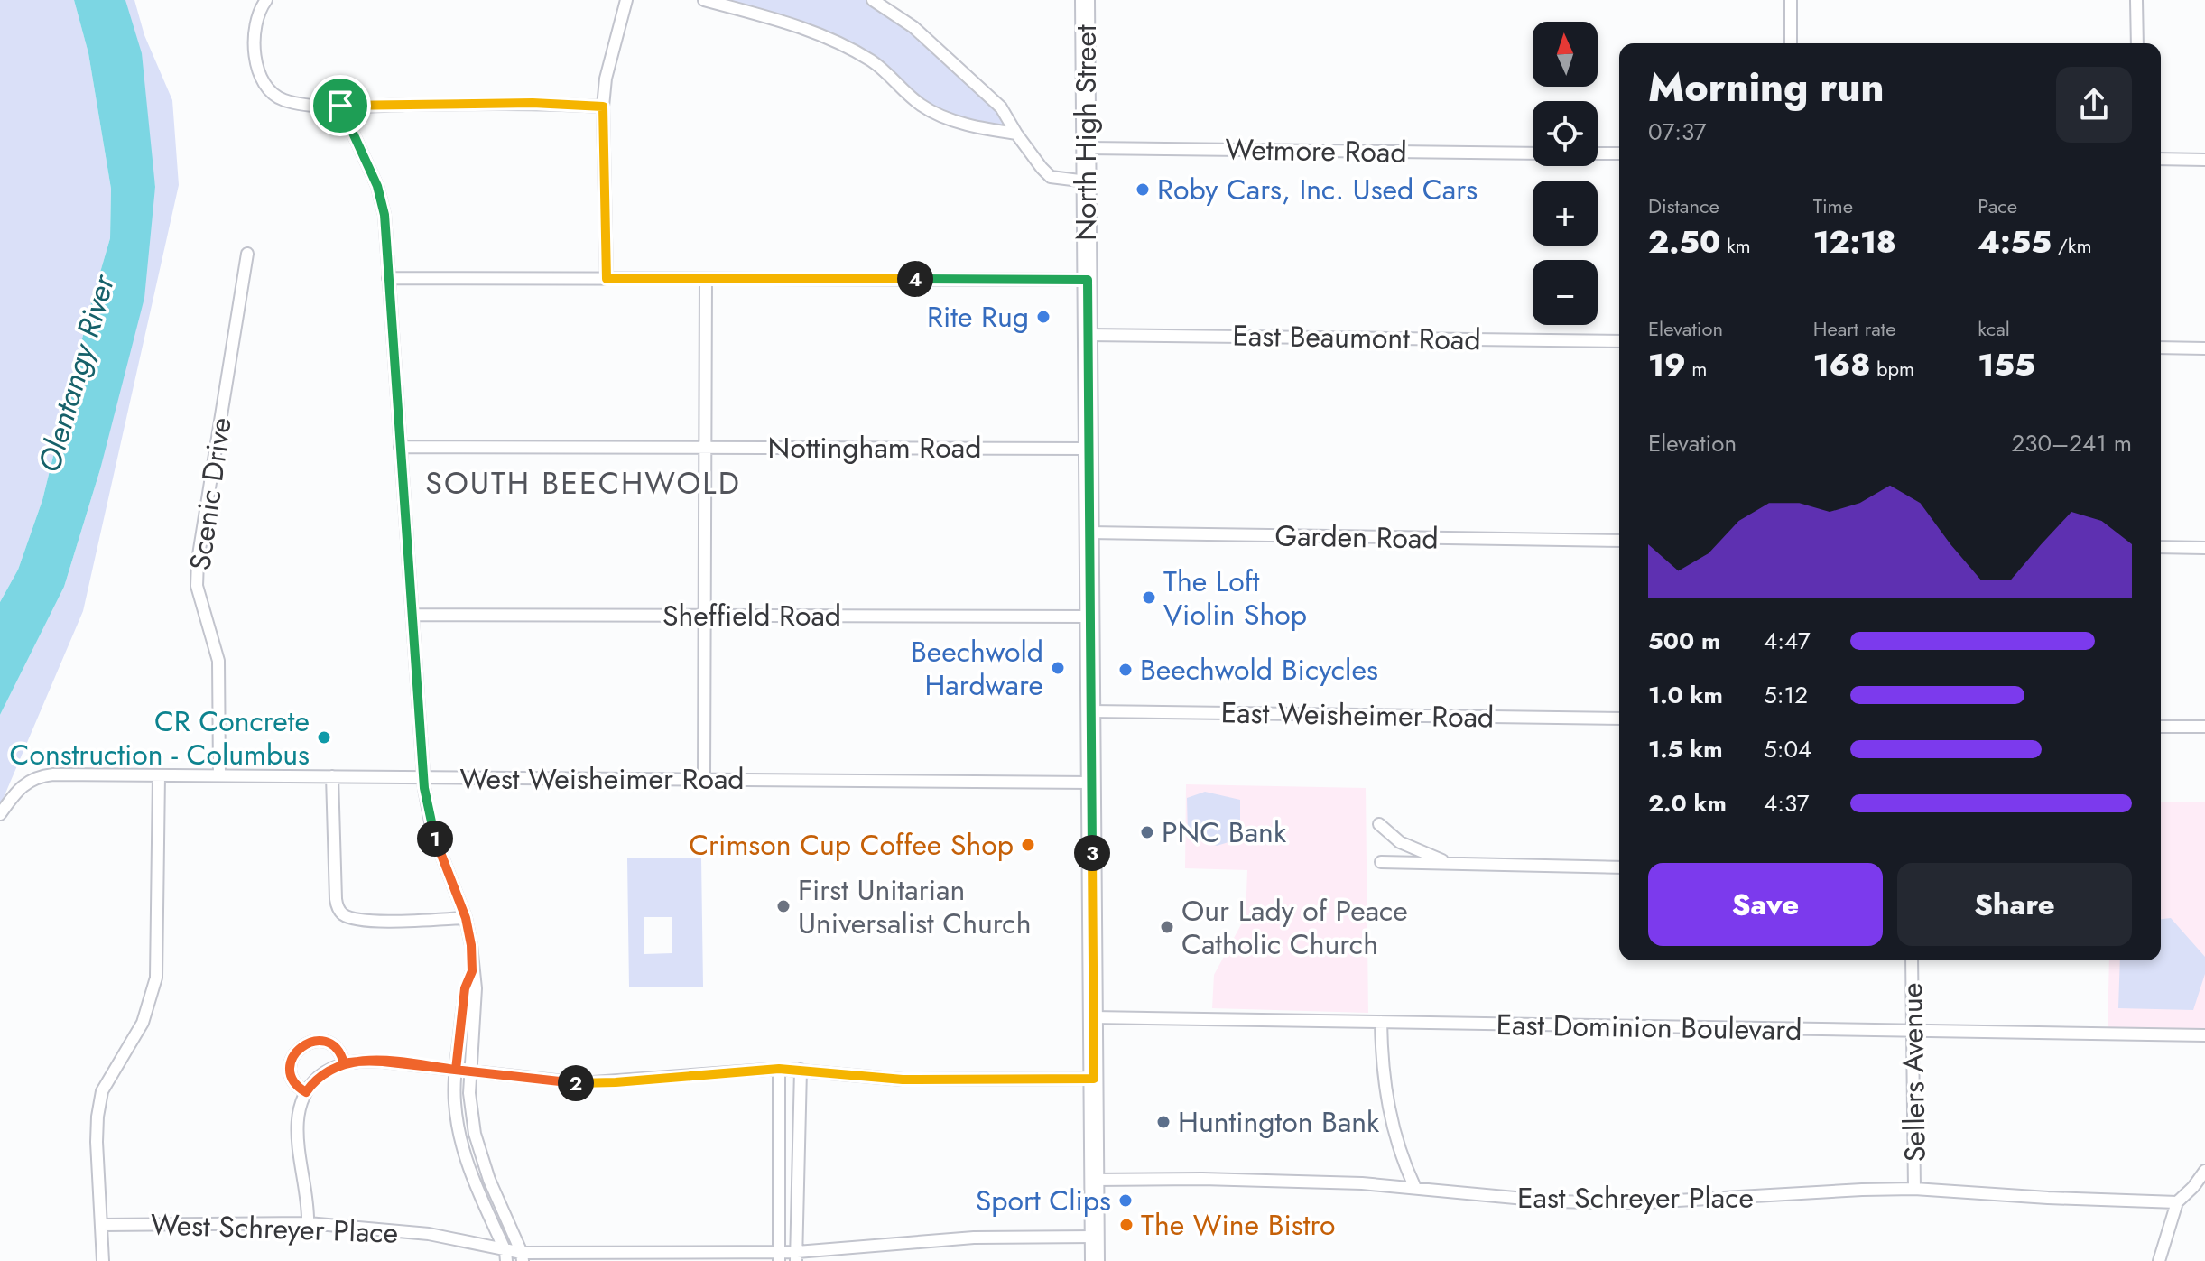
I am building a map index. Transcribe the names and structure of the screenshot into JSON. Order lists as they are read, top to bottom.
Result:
{
  "streets": {
    "main road": ["North High Street"],
    "street": [
      "Wetmore Road",
      "East Beaumont Road",
      "Nottingham Road",
      "Scenic Drive",
      "Garden Road",
      "Sheffield Road",
      "East Weisheimer Road",
      "West Weisheimer Road",
      "East Dominion Boulevard",
      "Sellers Avenue",
      "East Schreyer Place",
      "West Schreyer Place"
    ]
  },
  "crossings": [
    ["North High Street", "Wetmore Road"],
    ["North High Street", "East Beaumont Road"],
    ["North High Street", "Nottingham Road"],
    ["North High Street", "Garden Road"],
    ["North High Street", "Sheffield Road"],
    ["North High Street", "East Weisheimer Road"],
    ["North High Street", "West Weisheimer Road"],
    ["North High Street", "East Dominion Boulevard"],
    ["North High Street", "East Schreyer Place"],
    ["North High Street", "West Schreyer Place"],
    ["Scenic Drive", "West Weisheimer Road"],
    ["East Dominion Boulevard", "Sellers Avenue"],
    ["Sellers Avenue", "East Schreyer Place"]
  ],
  "districts": ["SOUTH BEECHWOLD"],
  "water": ["Olentangy River"],
  "places": [
    "Roby Cars, Inc. Used Cars",
    "Rite Rug",
    "The Loft Violin Shop",
    "Beechwold Hardware",
    "Beechwold Bicycles",
    "CR Concrete Construction - Columbus",
    "PNC Bank",
    "Crimson Cup Coffee Shop",
    "First Unitarian Universalist Church",
    "Our Lady of Peace Catholic Church",
    "Huntington Bank",
    "Sport Clips",
    "The Wine Bistro"
  ],
  "north": "top",
  "page": {
    "map_buttons": ["+", "−"],
    "heading": ["Morning run", "07:37"],
    "stats": [
      ["Distance", "2.50 km"],
      ["Time", "12:18"],
      ["Pace", "4:55 /km"],
      ["Elevation", "19 m"],
      ["Heart rate", "168 bpm"],
      ["kcal", "155"]
    ],
    "pins": [
      "4",
      "1",
      "3",
      "2"
    ],
    "chart": ["Elevation", "230–241 m"],
    "list": [
      {
        "name": "500 m",
        "note": "4:47"
      },
      {
        "name": "1.0 km",
        "note": "5:12"
      },
      {
        "name": "1.5 km",
        "note": "5:04"
      },
      {
        "name": "2.0 km",
        "note": "4:37"
      }
    ],
    "buttons": ["Save", "Share"]
  }
}
